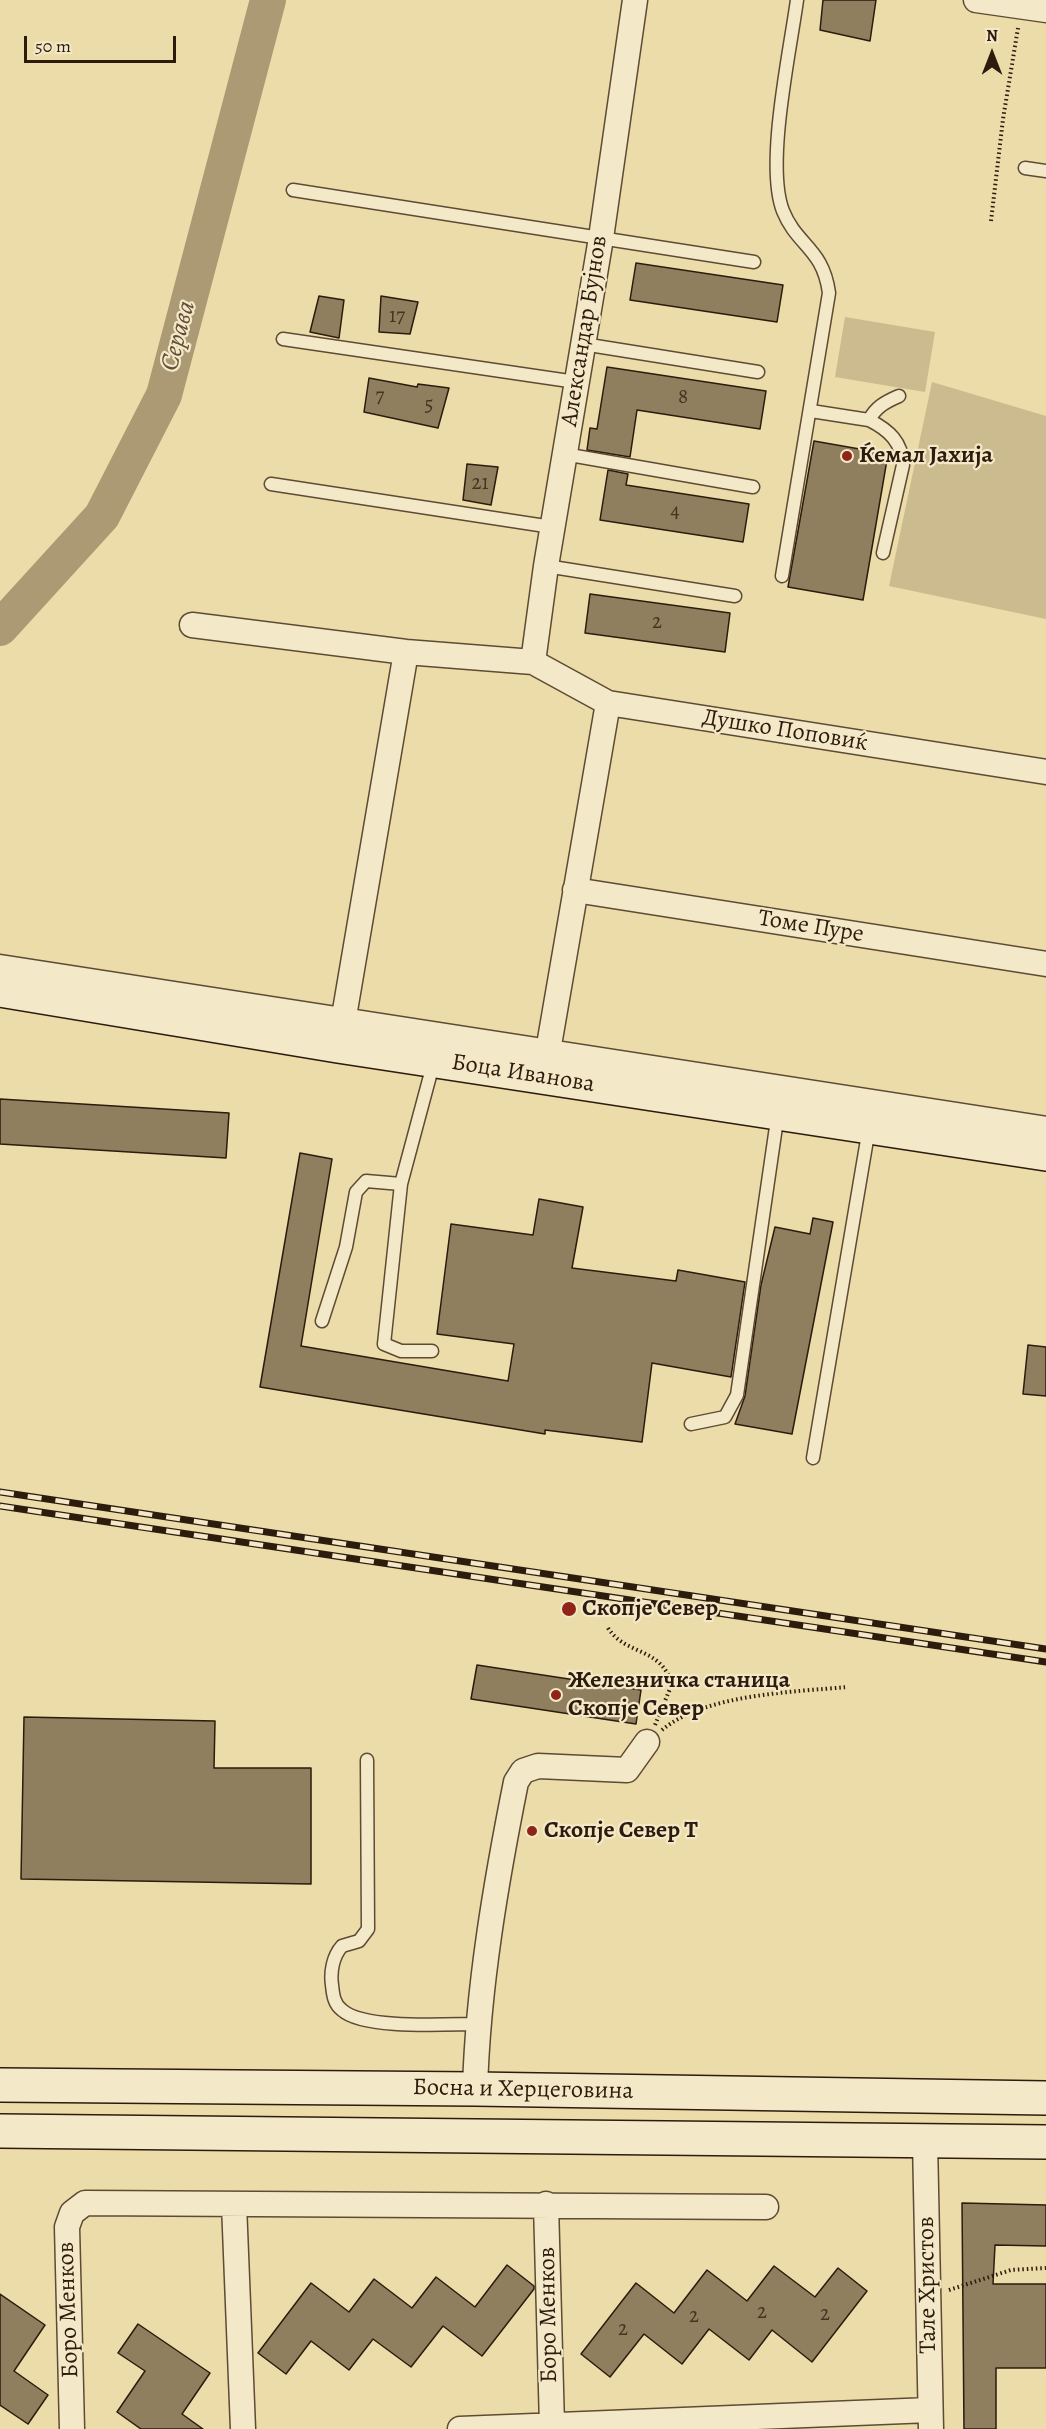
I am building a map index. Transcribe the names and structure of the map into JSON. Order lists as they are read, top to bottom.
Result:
{
  "streets": {
    "street": [
      "Александар Бујнов",
      "Душко Поповиќ",
      "Томе Пуре",
      "Боца Иванова",
      "Босна и Херцеговина",
      "Тале Христов",
      "Боро Менков"
    ]
  },
  "crossings": [
    ["Александар Бујнов", "Душко Поповиќ"],
    ["Босна и Херцеговина", "Тале Христов"]
  ],
  "water": ["Серава"],
  "places": [
    "Ќемал Јахија",
    "Скопје Север",
    "Железничка станица Скопје Север",
    "Скопје Север Т"
  ],
  "house_numbers": [
    "17",
    "7",
    "8",
    "5",
    "21",
    "4",
    "2",
    "2",
    "2",
    "2",
    "2"
  ],
  "scale_bar": "50 m",
  "north": "top"
}
